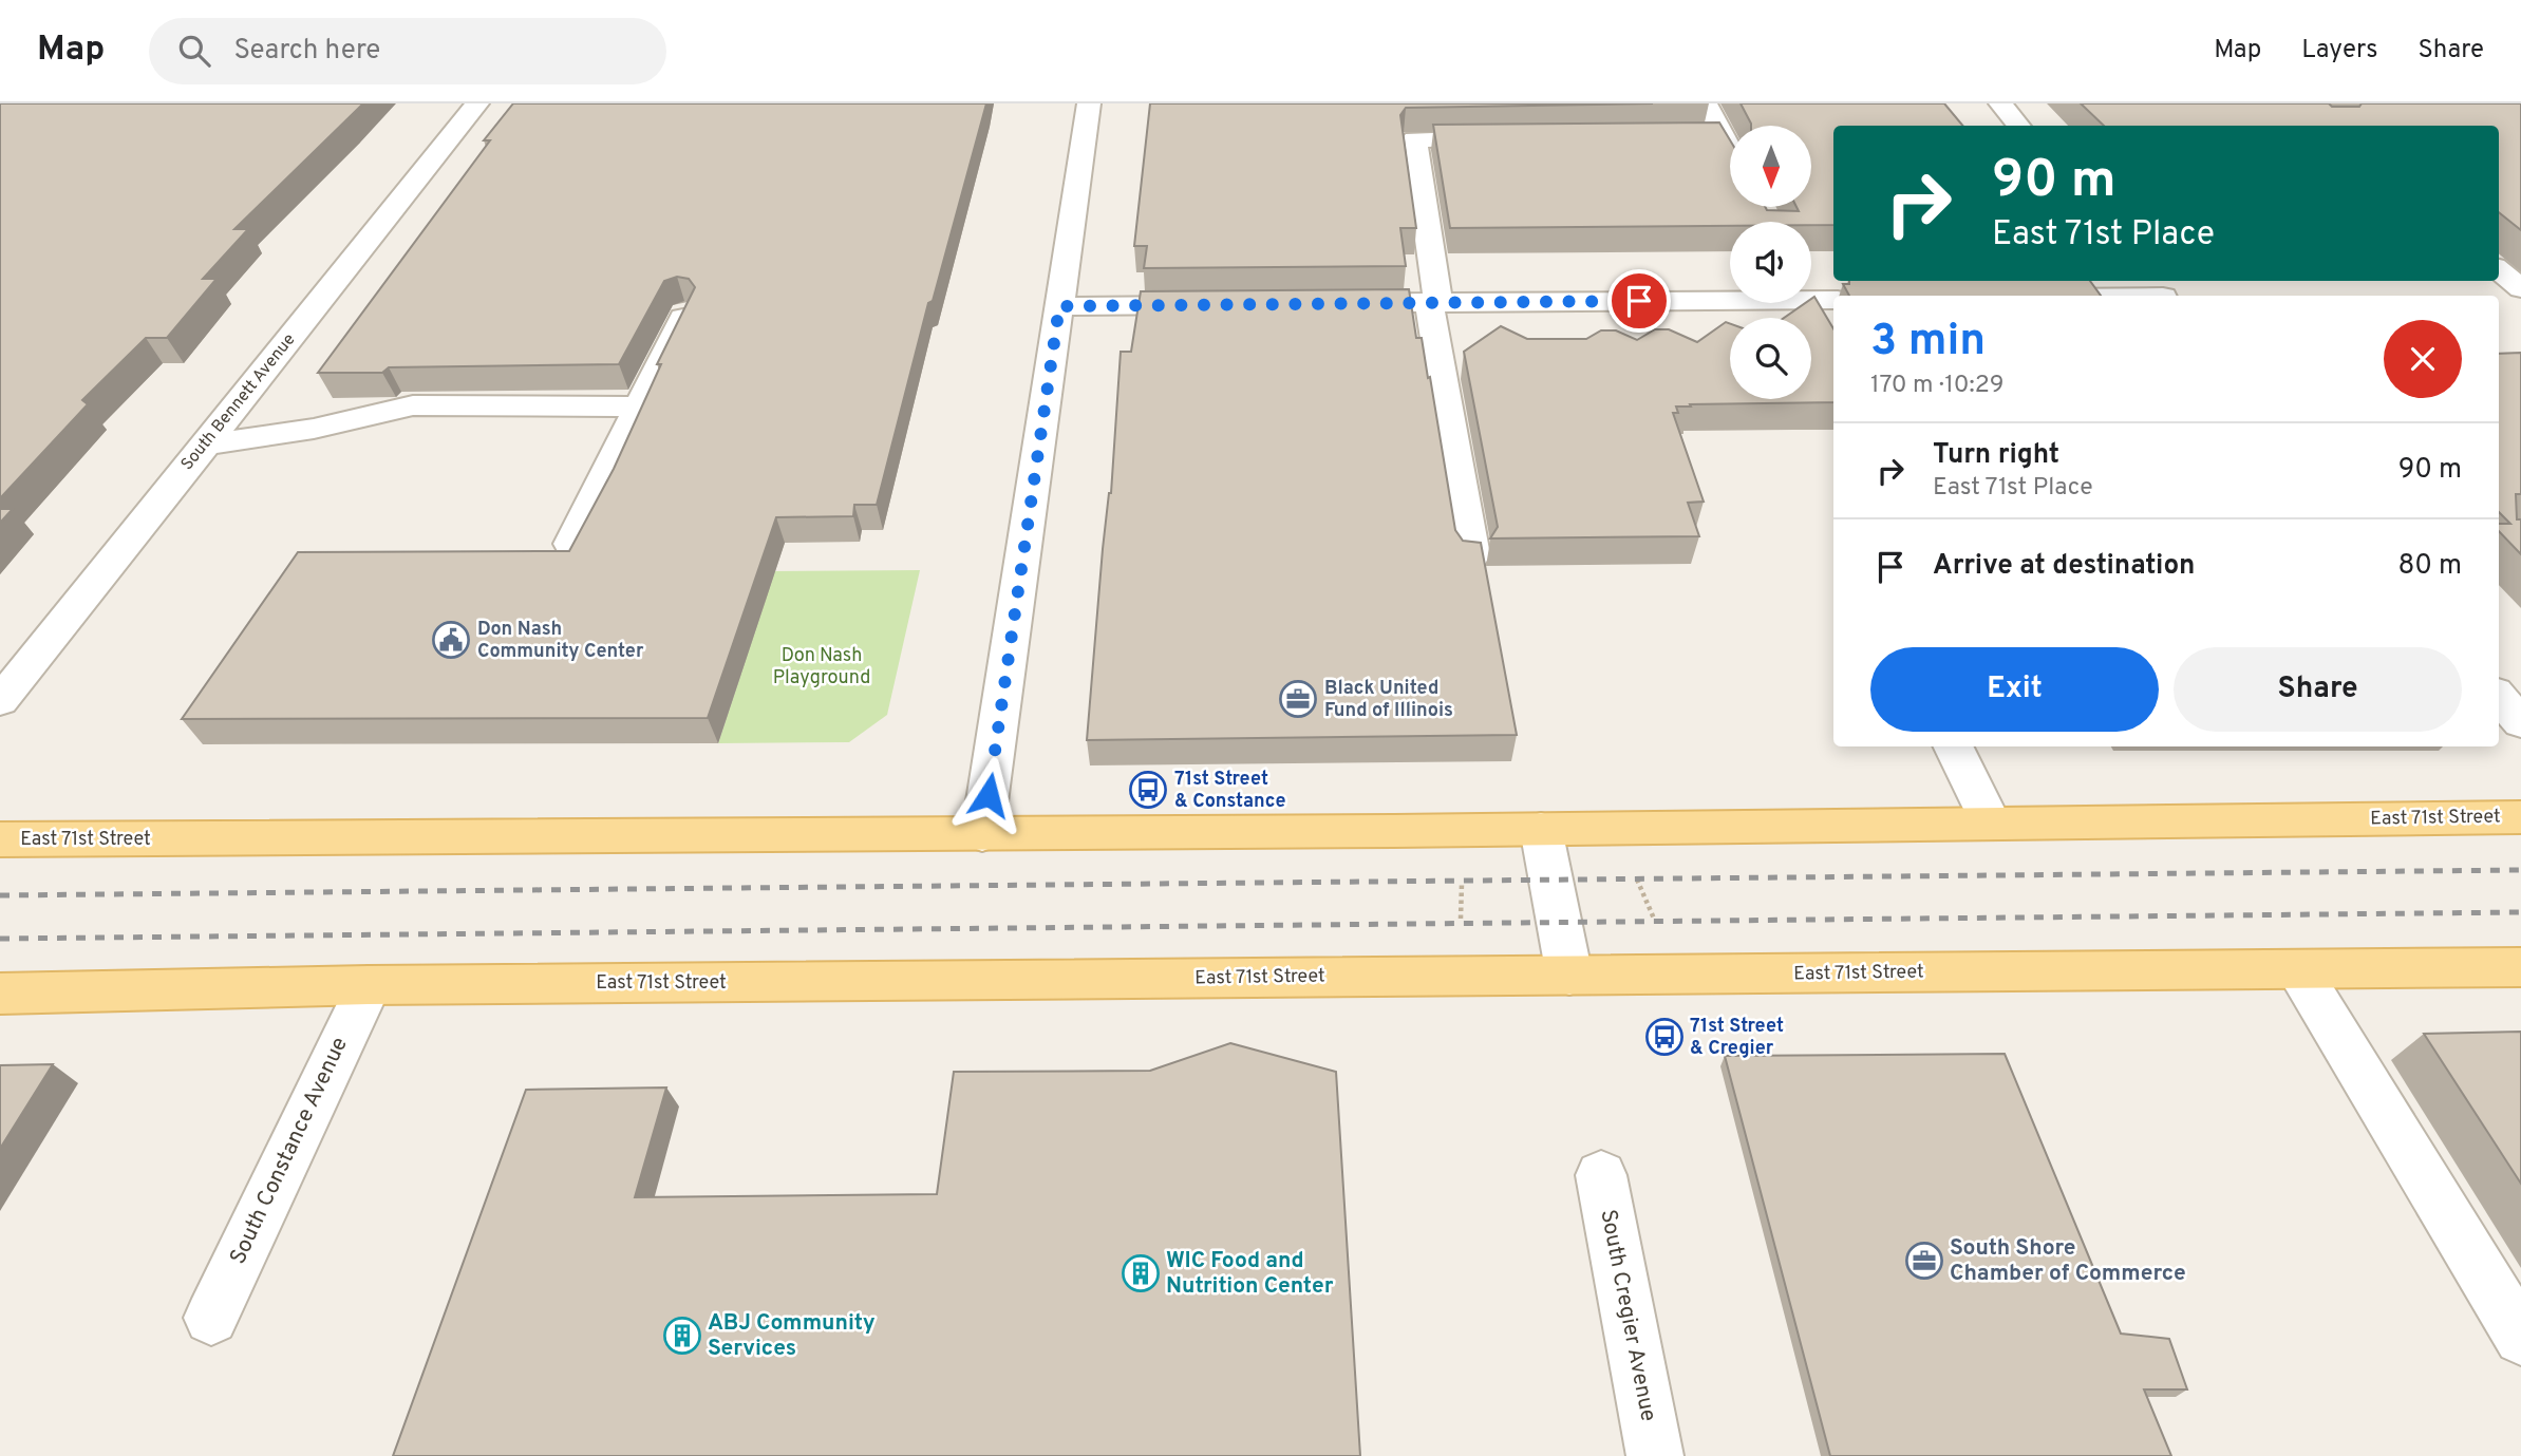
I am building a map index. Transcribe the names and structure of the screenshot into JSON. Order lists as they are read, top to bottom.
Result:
{
  "streets": {
    "main road": ["East 71st Street"],
    "street": ["South Bennett Avenue", "South Constance Avenue", "South Cregier Avenue"]
  },
  "crossings": [
    ["East 71st Street", "South Constance Avenue"]
  ],
  "parks": ["Don Nash Playground"],
  "places": {
    "public building": ["Don Nash Community Center"],
    "office": ["Black United Fund of Illinois", "South Shore Chamber of Commerce"],
    "bus stop": ["71st Street & Constance", "71st Street & Cregier"],
    "building": ["WIC Food and Nutrition Center", "ABJ Community Services"]
  },
  "north": "bottom",
  "page": {
    "header": "Map",
    "search": "Search here",
    "nav": ["Map", "Layers", "Share"],
    "turn": ["90 m", "East 71st Place"],
    "heading": ["3 min", "170 m · 10:29"],
    "list": [
      {
        "name": "Turn right",
        "note": "East 71st Place",
        "value": "90 m"
      },
      {
        "name": "Arrive at destination",
        "value": "80 m"
      }
    ],
    "buttons": ["Exit", "Share"]
  }
}
